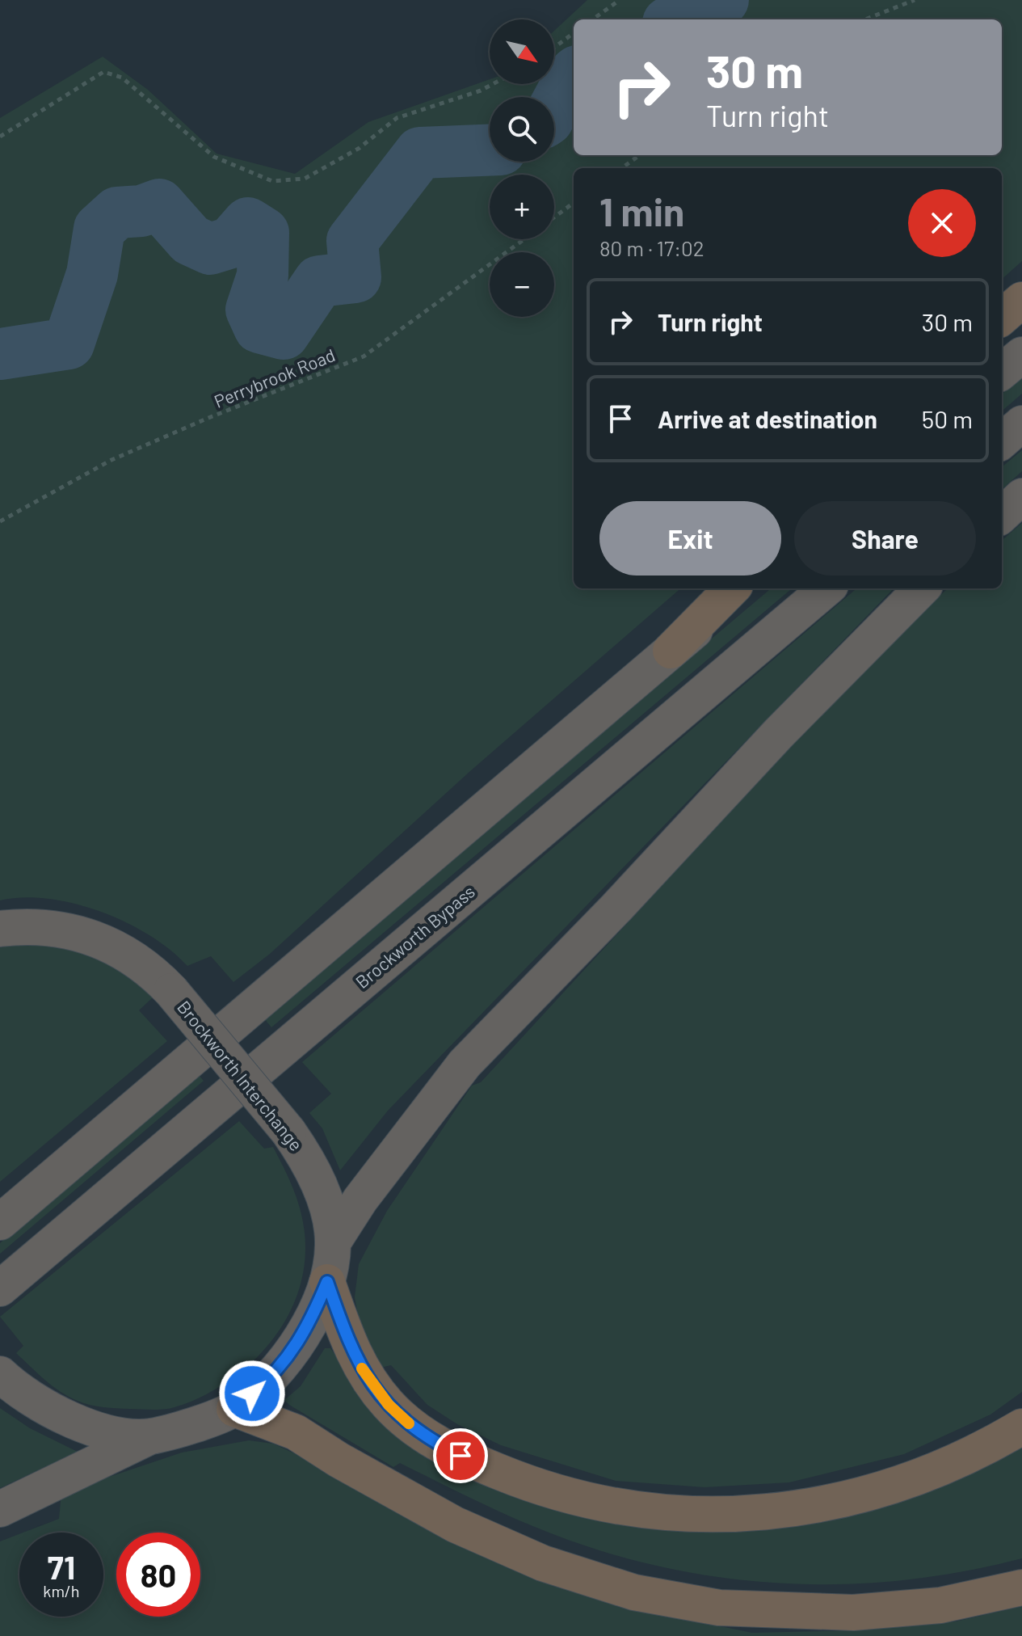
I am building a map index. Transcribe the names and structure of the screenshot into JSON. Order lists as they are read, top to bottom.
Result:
{
  "streets": {
    "highway": ["Brockworth Bypass", "Brockworth Interchange"],
    "path": ["Perrybrook Road"]
  },
  "north": "bottom right",
  "page": {
    "map_buttons": ["+", "−"],
    "turn": ["30 m", "Turn right"],
    "heading": ["1 min", "80 m · 17:02"],
    "list": [
      {
        "name": "Turn right",
        "value": "30 m"
      },
      {
        "name": "Arrive at destination",
        "value": "50 m"
      }
    ],
    "buttons": ["Exit", "Share"],
    "speed": "71 km/h",
    "limit": "80"
  }
}
